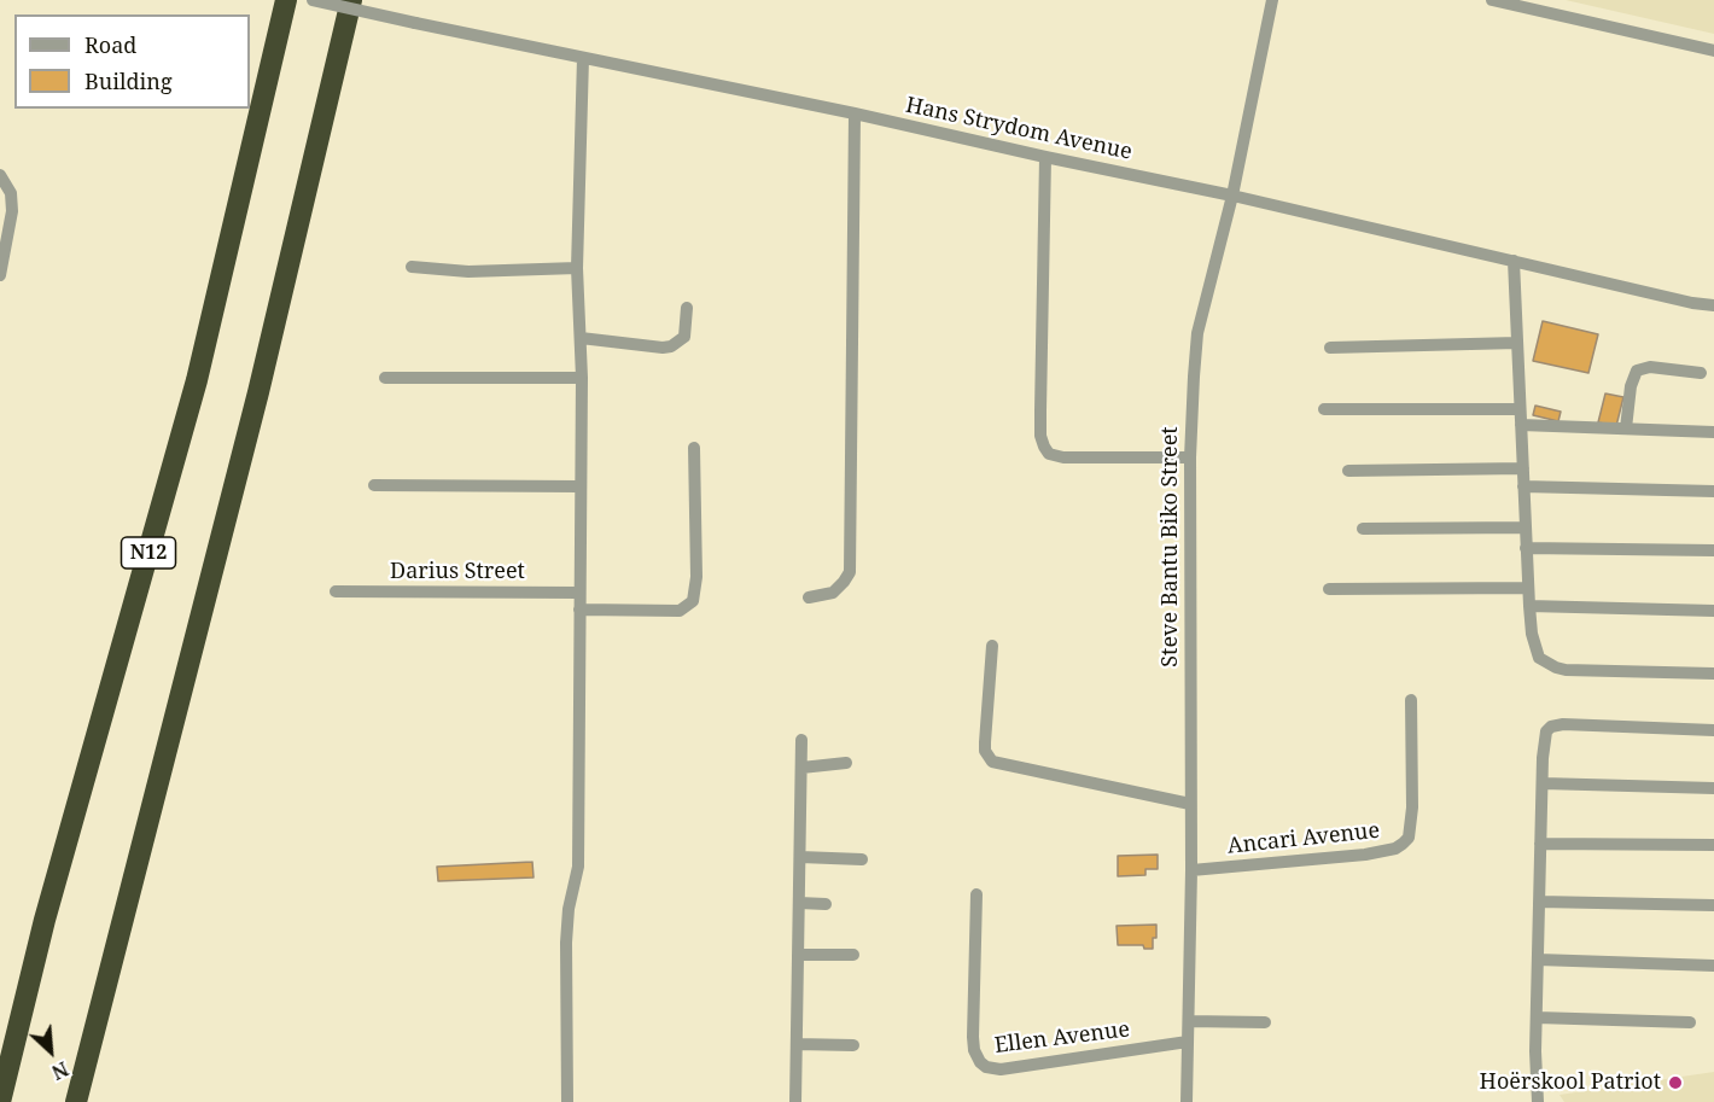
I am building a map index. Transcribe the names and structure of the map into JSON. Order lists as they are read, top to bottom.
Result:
{
  "streets": {
    "highway": ["N12"],
    "street": [
      "Hans Strydom Avenue",
      "Steve Bantu Biko Street",
      "Darius Street",
      "Ancari Avenue",
      "Ellen Avenue"
    ]
  },
  "crossings": [
    ["Hans Strydom Avenue", "Steve Bantu Biko Street"],
    ["Steve Bantu Biko Street", "Ancari Avenue"],
    ["Steve Bantu Biko Street", "Ellen Avenue"]
  ],
  "places": ["Hoërskool Patriot"],
  "legend": ["Road", "Building"],
  "north": "bottom right"
}
